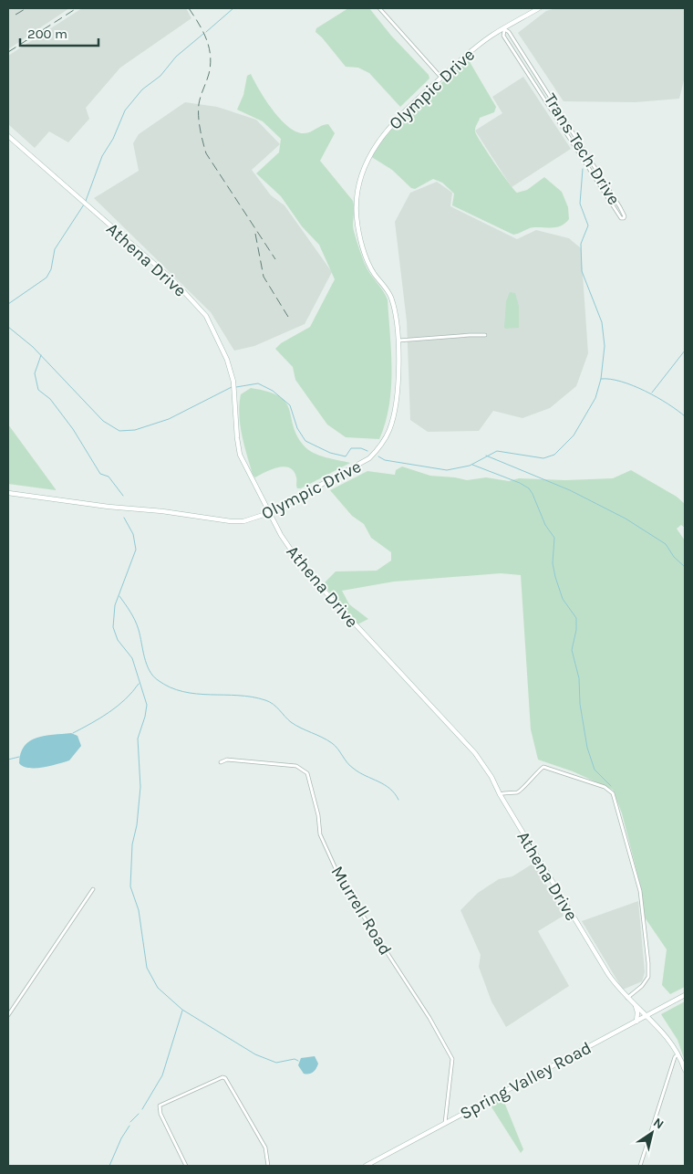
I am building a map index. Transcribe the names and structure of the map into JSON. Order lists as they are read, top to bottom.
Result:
{
  "streets": {
    "street": [
      "Olympic Drive",
      "Trans Tech Drive",
      "Athena Drive",
      "Murrell Road",
      "Spring Valley Road"
    ]
  },
  "crossings": [
    ["Olympic Drive", "Trans Tech Drive"],
    ["Olympic Drive", "Athena Drive"],
    ["Athena Drive", "Spring Valley Road"],
    ["Murrell Road", "Spring Valley Road"]
  ],
  "scale_bar": "200 m",
  "north": "top right"
}
